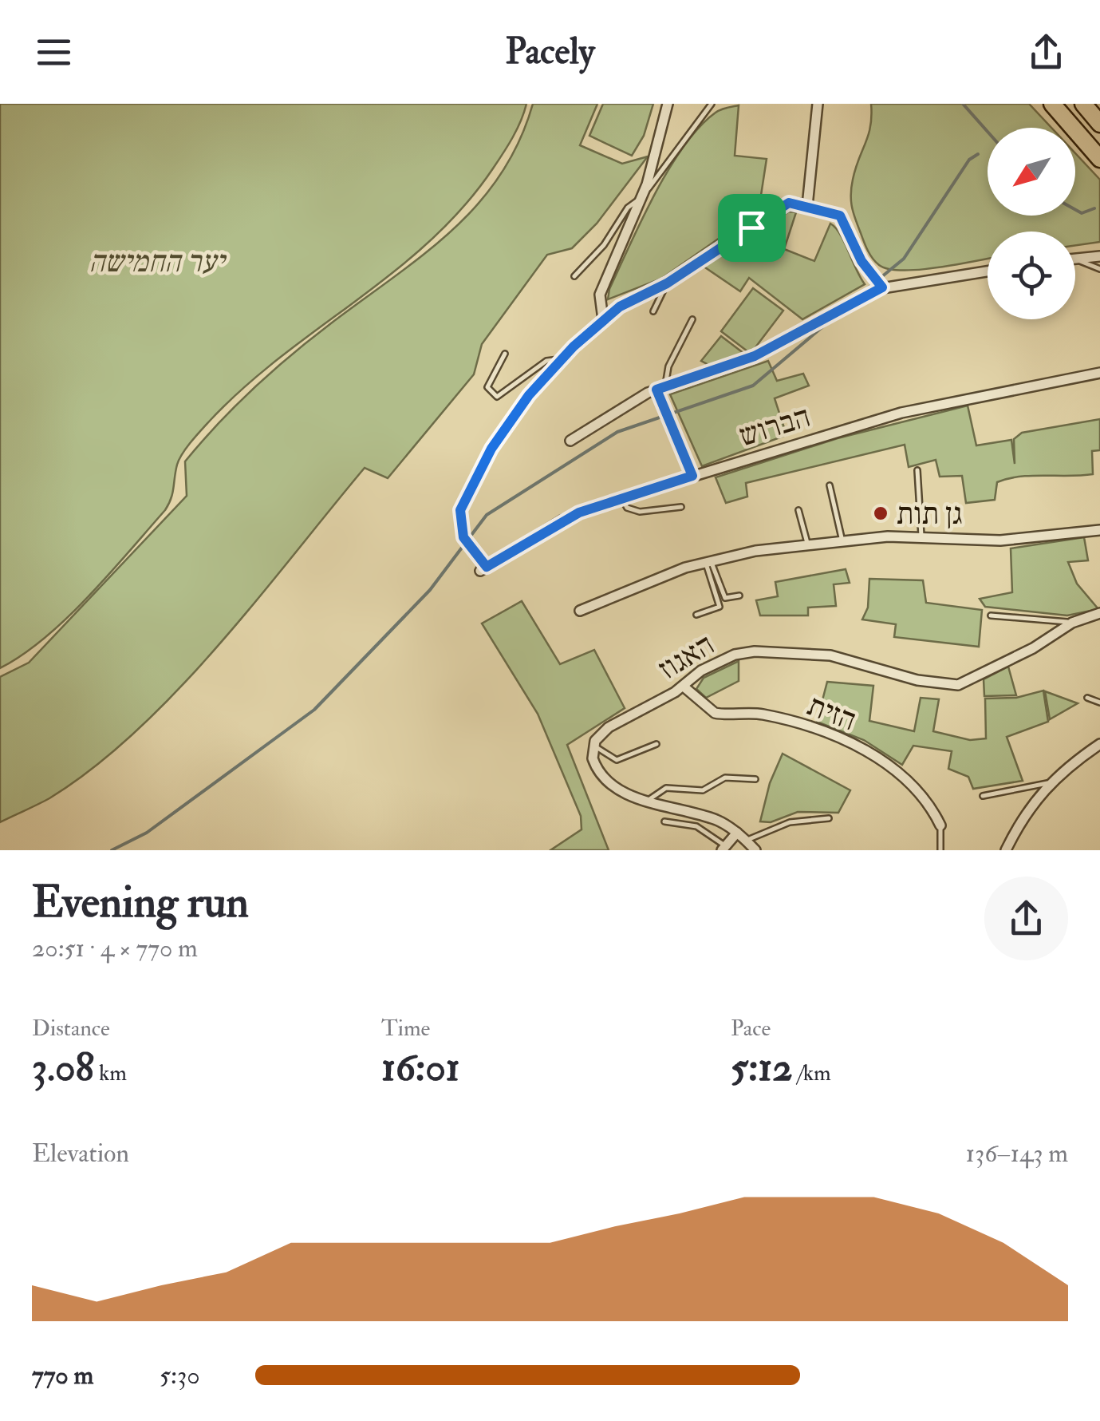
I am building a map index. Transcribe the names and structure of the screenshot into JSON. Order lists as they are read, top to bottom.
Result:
{
  "streets": {
    "street": ["הברוש", "האגוז", "הזית"]
  },
  "crossings": [
    ["האגוז", "הזית"]
  ],
  "parks": ["יער החמישה"],
  "places": ["גן תות"],
  "north": "bottom left",
  "page": {
    "header": "Pacely",
    "heading": ["Evening run", "20:51 · 4 × 770 m"],
    "stats": [
      ["Distance", "3.08 km"],
      ["Time", "16:01"],
      ["Pace", "5:12 /km"]
    ],
    "chart": ["Elevation", "136–143 m"],
    "list": [
      {
        "name": "770 m",
        "note": "5:30"
      }
    ]
  }
}
